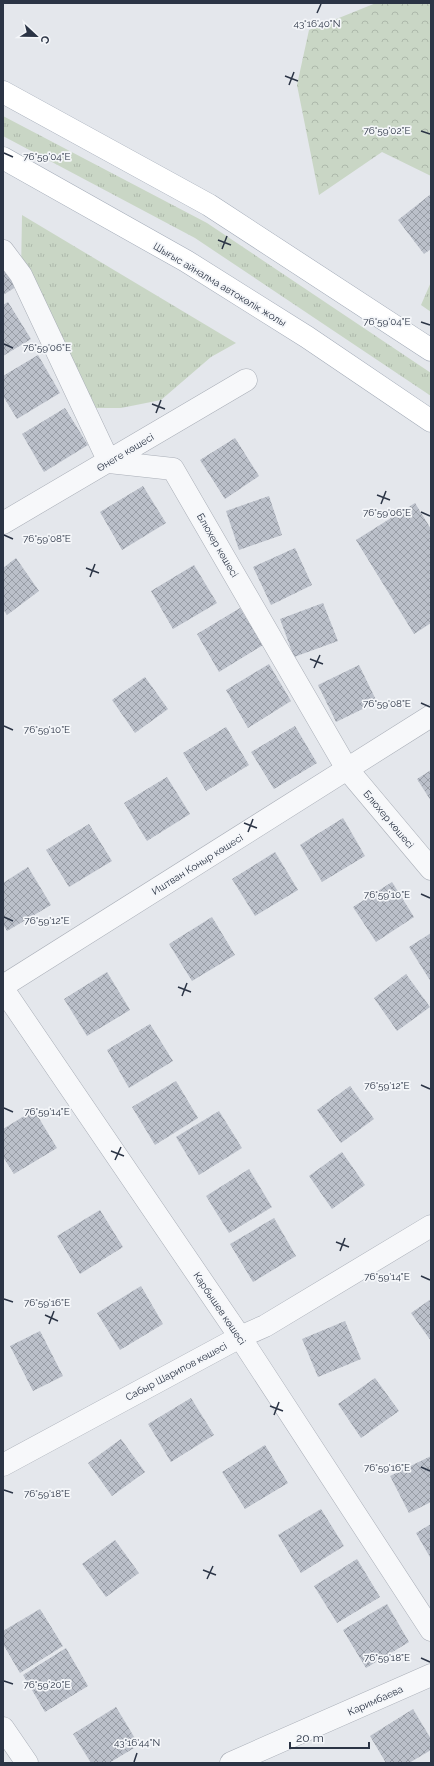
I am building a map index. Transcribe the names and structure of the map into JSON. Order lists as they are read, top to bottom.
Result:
{
  "streets": {
    "main road": ["Шығыс айналма автокөлік жолы"],
    "street": [
      "Өнеге көшесі",
      "Блюхер көшесі",
      "Иштван Коныр көшесі",
      "Карбышев көшесі",
      "Сабыр Шарипов көшесі",
      "Каримбаева"
    ]
  },
  "crossings": [
    ["Өнеге көшесі", "Блюхер көшесі"],
    ["Блюхер көшесі", "Иштван Коныр көшесі"],
    ["Карбышев көшесі", "Сабыр Шарипов көшесі"]
  ],
  "scale_bar": "20 m",
  "north": "right",
  "coordinates": [
    "43°16'40\"N",
    "76°59'02\"E",
    "76°59'04\"E",
    "76°59'06\"E",
    "76°59'08\"E",
    "76°59'10\"E",
    "76°59'12\"E",
    "76°59'14\"E",
    "76°59'16\"E",
    "76°59'18\"E",
    "76°59'20\"E",
    "43°16'44\"N"
  ]
}
